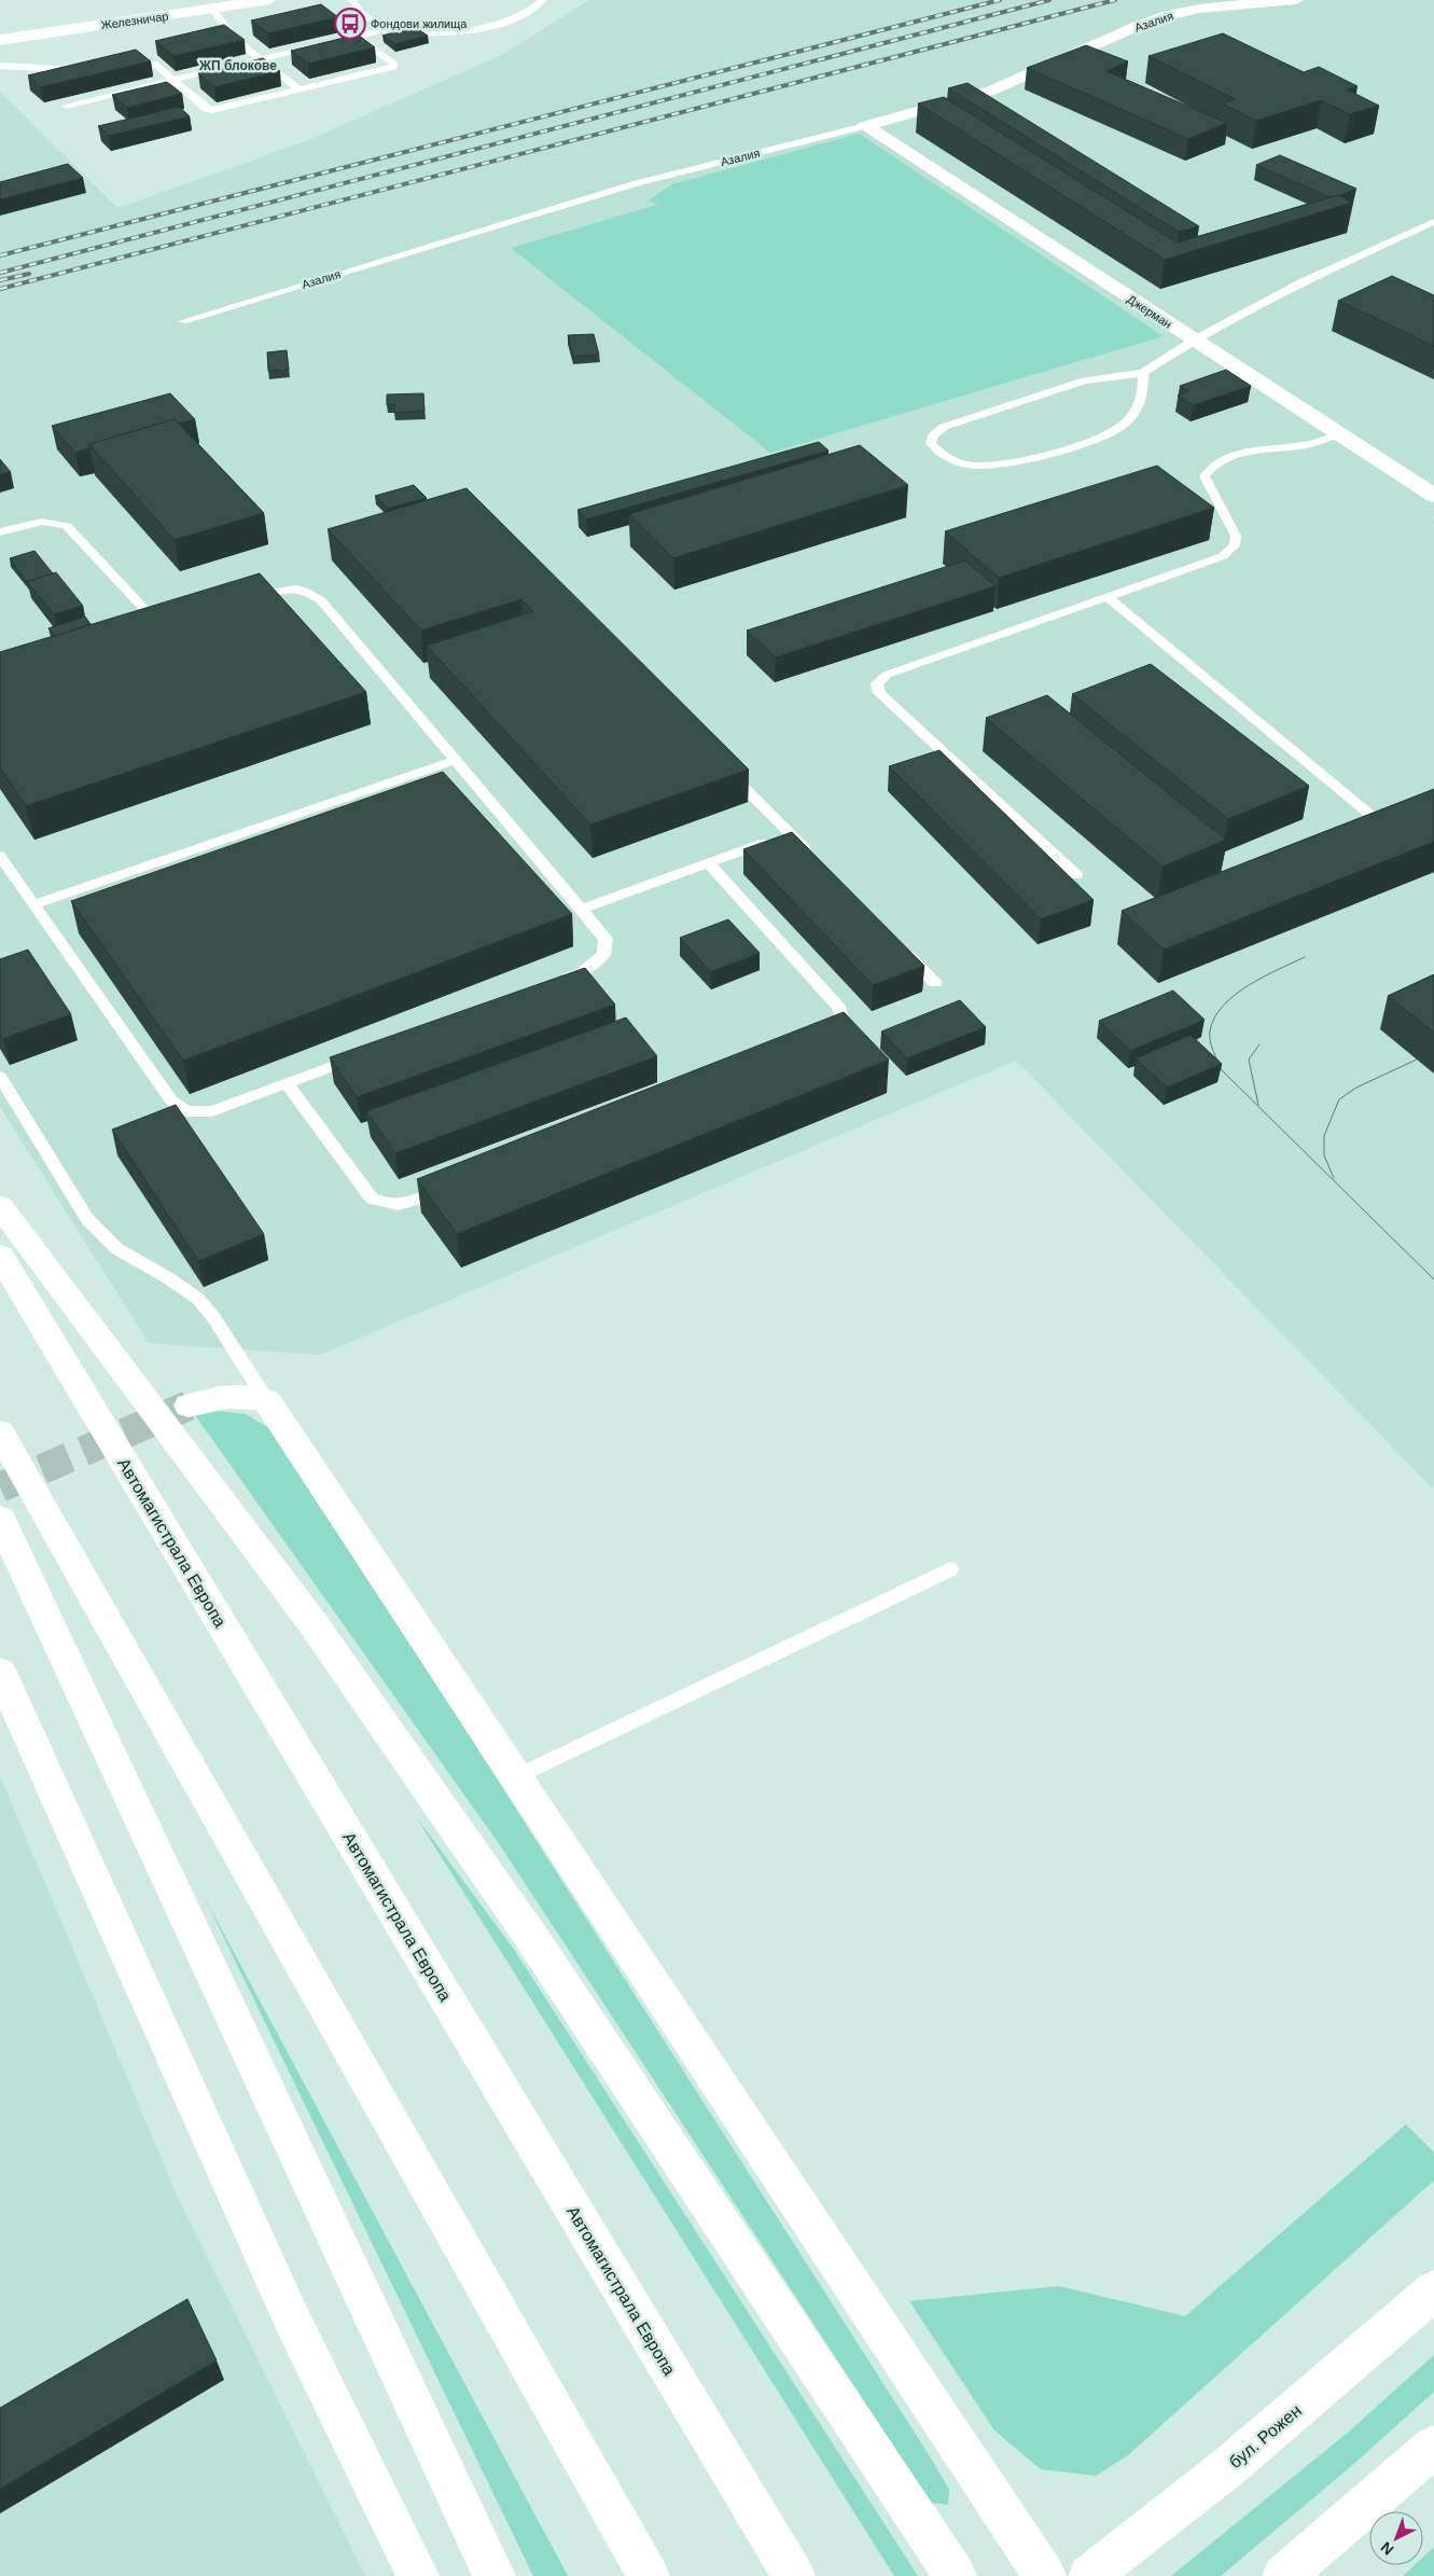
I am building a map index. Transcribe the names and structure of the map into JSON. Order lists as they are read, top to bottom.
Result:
{
  "streets": {
    "main road": [
      "Железничар",
      "Азалия",
      "Джерман",
      "Автомагистрала Европа",
      "бул. Рожен"
    ]
  },
  "crossings": [
    ["Азалия", "Джерман"]
  ],
  "districts": ["ЖП блокове"],
  "places": {
    "bus stop": ["Фондови жилища"]
  },
  "north": "bottom left"
}
